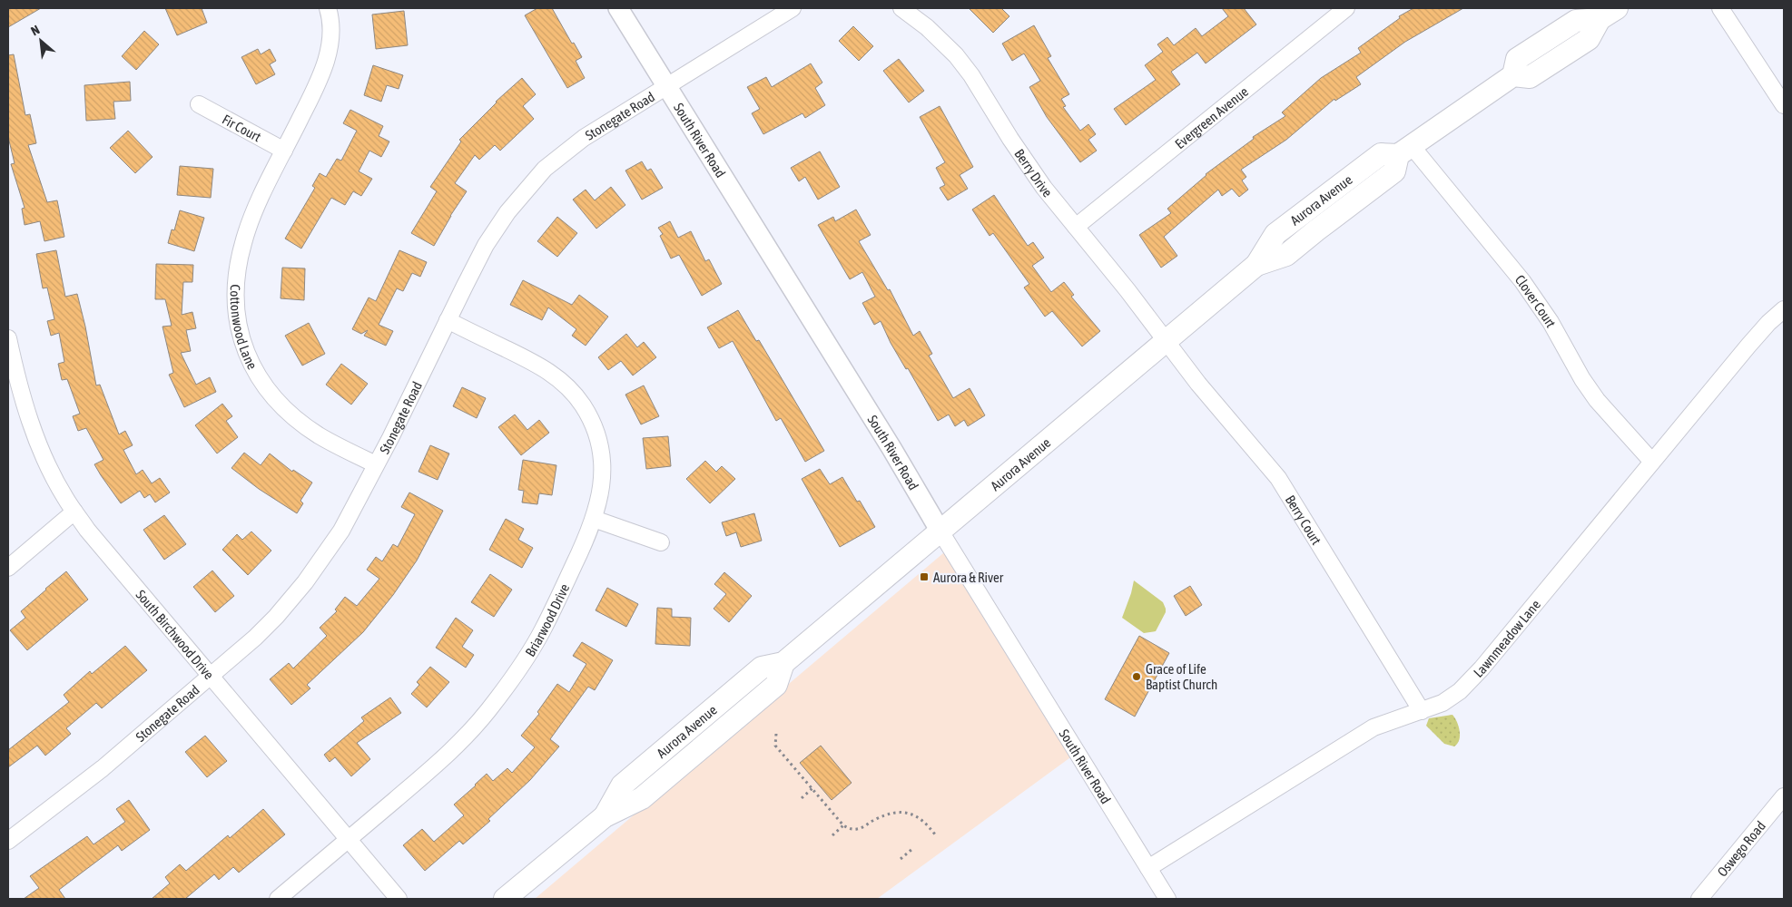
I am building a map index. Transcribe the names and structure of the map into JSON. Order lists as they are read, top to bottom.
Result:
{
  "streets": {
    "main road": ["Aurora Avenue"],
    "street": [
      "Stonegate Road",
      "Evergreen Avenue",
      "Fir Court",
      "South River Road",
      "Berry Drive",
      "Clover Court",
      "Cottonwood Lane",
      "Berry Court",
      "Briarwood Drive",
      "South Birchwood Drive",
      "Lawnmeadow Lane",
      "Oswego Road"
    ]
  },
  "crossings": [
    ["Stonegate Road", "South River Road"],
    ["Stonegate Road", "Cottonwood Lane"],
    ["Stonegate Road", "Briarwood Drive"],
    ["Stonegate Road", "South Birchwood Drive"],
    ["Evergreen Avenue", "Berry Drive"],
    ["Fir Court", "Cottonwood Lane"],
    ["South River Road", "Aurora Avenue"],
    ["South River Road", "Lawnmeadow Lane"],
    ["Berry Drive", "Aurora Avenue"],
    ["Berry Drive", "Berry Court"],
    ["Aurora Avenue", "Clover Court"],
    ["Aurora Avenue", "Berry Court"],
    ["Clover Court", "Lawnmeadow Lane"],
    ["Berry Court", "Lawnmeadow Lane"],
    ["Briarwood Drive", "South Birchwood Drive"]
  ],
  "places": {
    "transit": ["Aurora & River"],
    "other": ["Grace of Life Baptist Church"]
  },
  "north": "top left"
}
